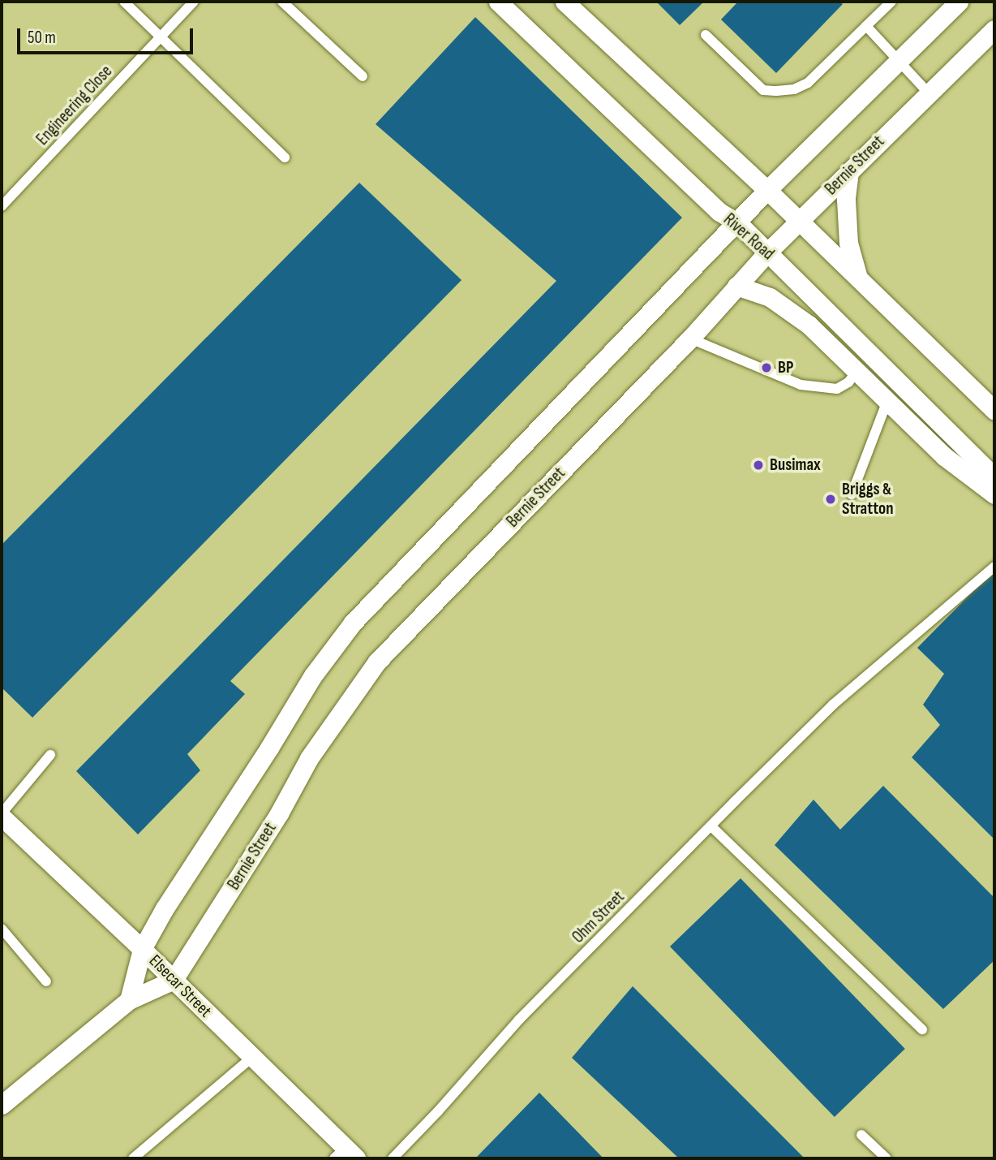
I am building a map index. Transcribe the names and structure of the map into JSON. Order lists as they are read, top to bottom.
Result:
{
  "streets": {
    "street": ["Bernie Street", "River Road", "Elsecar Street"],
    "lane": ["Engineering Close", "Ohm Street"]
  },
  "crossings": [
    ["Bernie Street", "River Road"],
    ["Bernie Street", "Elsecar Street"]
  ],
  "places": ["BP", "Busimax", "Briggs & Stratton"],
  "scale_bar": "50 m"
}
